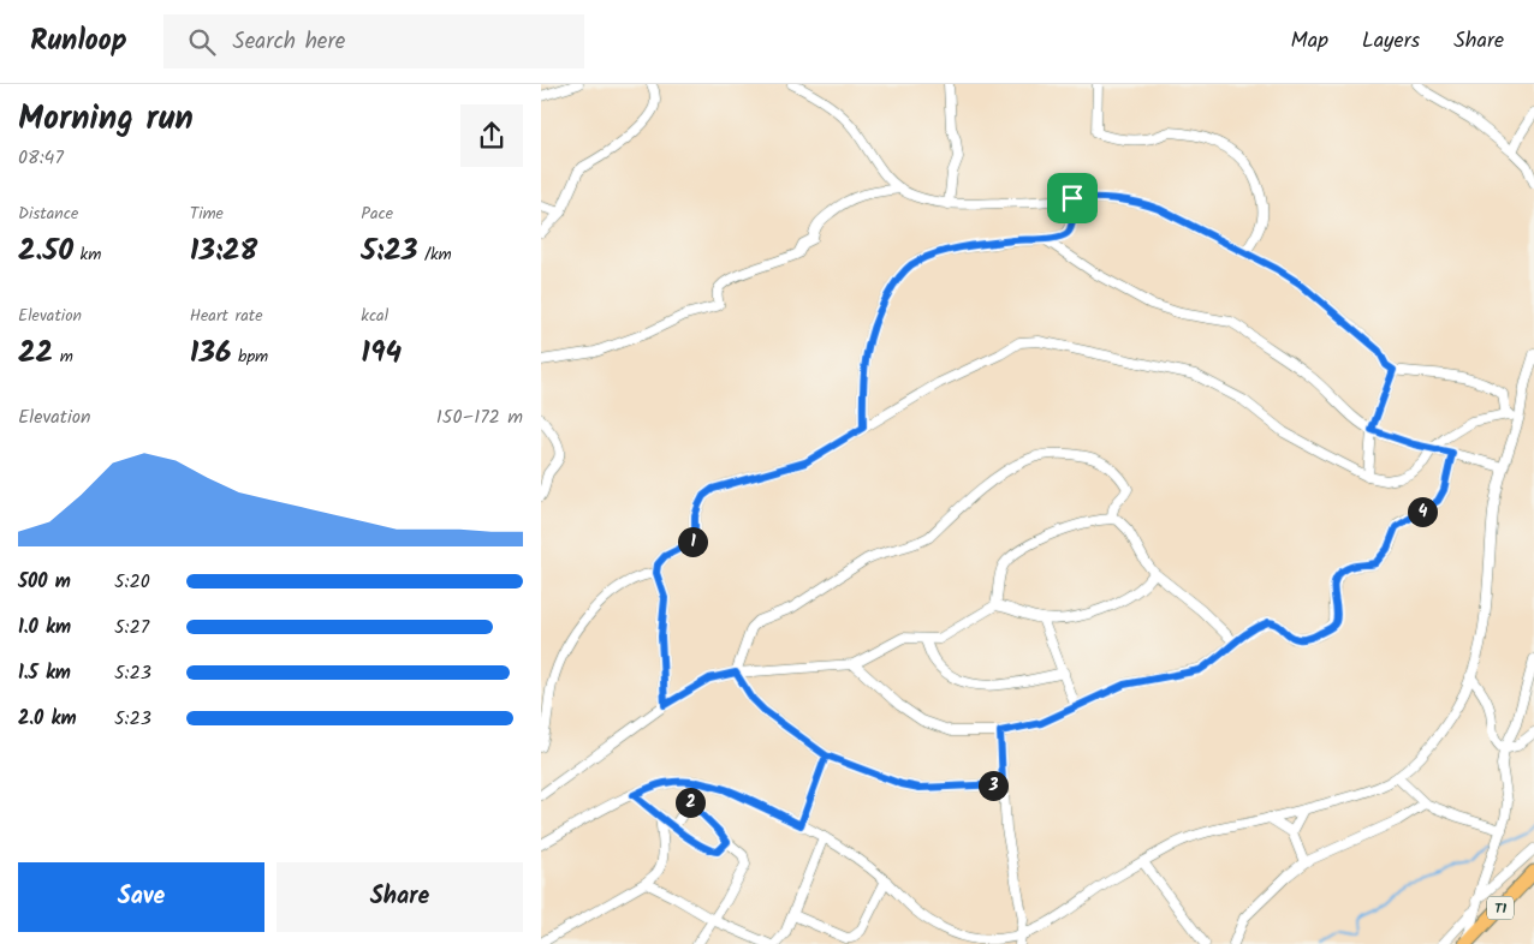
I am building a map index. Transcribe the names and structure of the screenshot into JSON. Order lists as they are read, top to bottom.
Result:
{
  "streets": {
    "highway": ["T1"]
  },
  "page": {
    "header": "Runloop",
    "search": "Search here",
    "nav": ["Map", "Layers", "Share"],
    "heading": ["Morning run", "08:47"],
    "stats": [
      ["Distance", "2.50 km"],
      ["Time", "13:28"],
      ["Pace", "5:23 /km"],
      ["Elevation", "22 m"],
      ["Heart rate", "136 bpm"],
      ["kcal", "194"]
    ],
    "chart": ["Elevation", "150–172 m"],
    "pins": [
      "4",
      "1",
      "3",
      "2"
    ],
    "list": [
      {
        "name": "500 m",
        "note": "5:20"
      },
      {
        "name": "1.0 km",
        "note": "5:27"
      },
      {
        "name": "1.5 km",
        "note": "5:23"
      },
      {
        "name": "2.0 km",
        "note": "5:23"
      }
    ],
    "buttons": ["Save", "Share"]
  }
}
